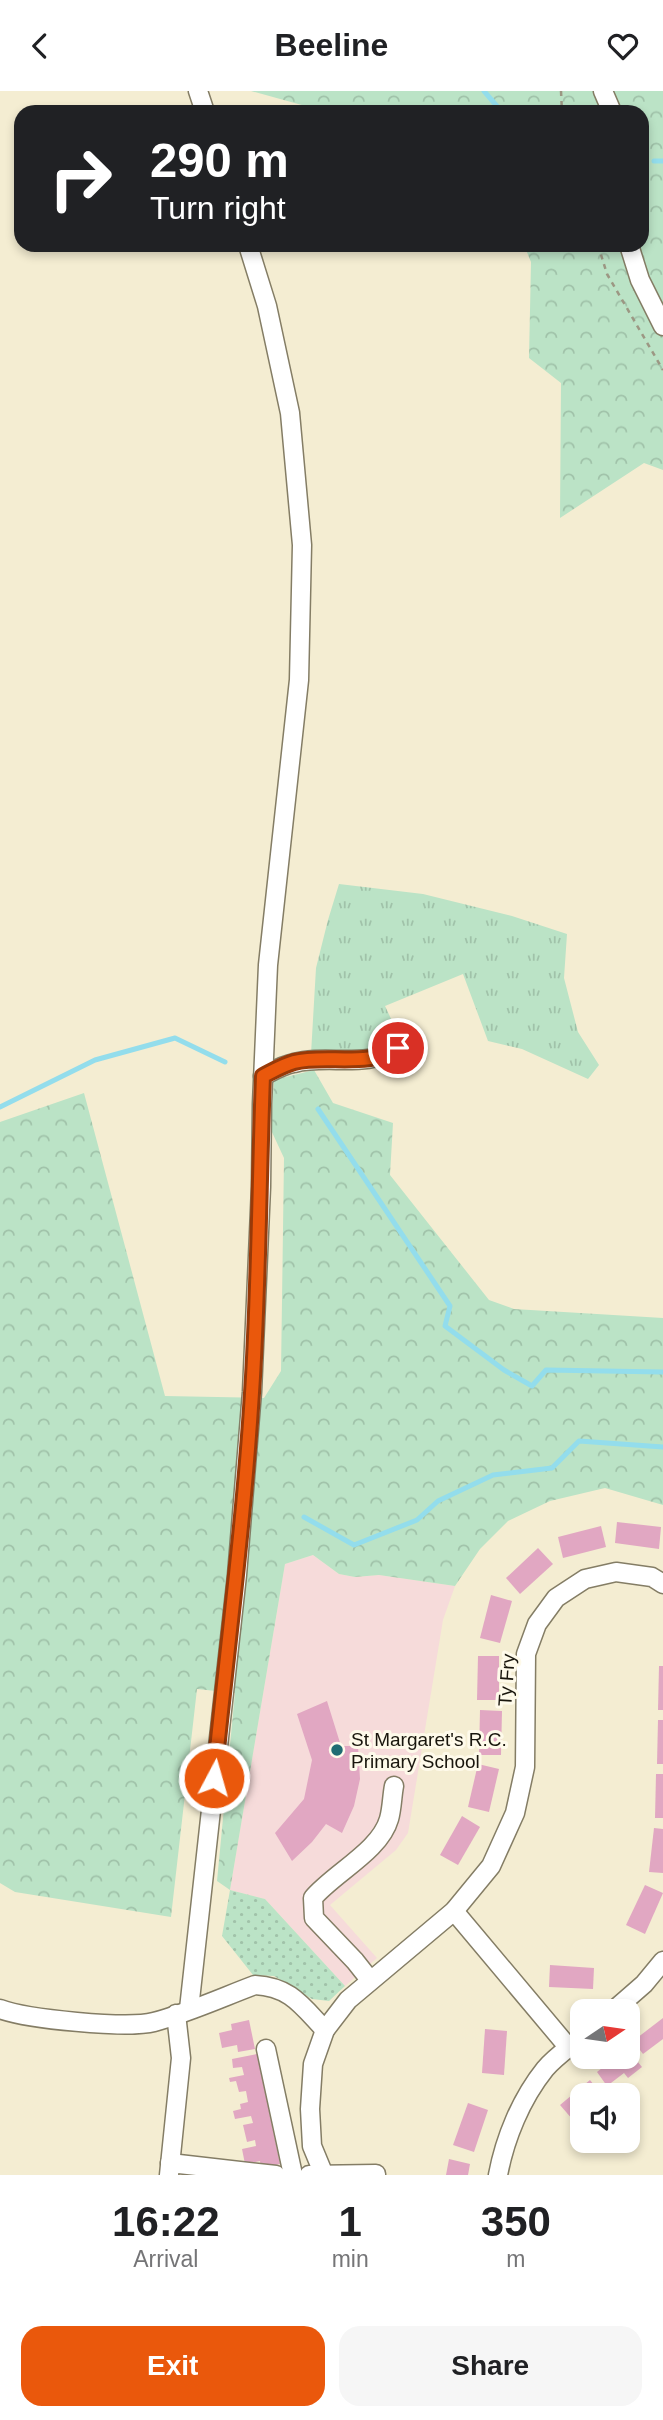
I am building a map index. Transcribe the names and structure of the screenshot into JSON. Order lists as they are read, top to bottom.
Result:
{
  "streets": {
    "street": ["Ty Fry"]
  },
  "places": ["St Margaret's R.C. Primary School"],
  "north": "right",
  "page": {
    "header": "Beeline",
    "turn": ["290 m", "Turn right"],
    "eta": [
      "16:22",
      "Arrival",
      "1",
      "min",
      "350",
      "m"
    ],
    "buttons": ["Exit", "Share"]
  }
}
